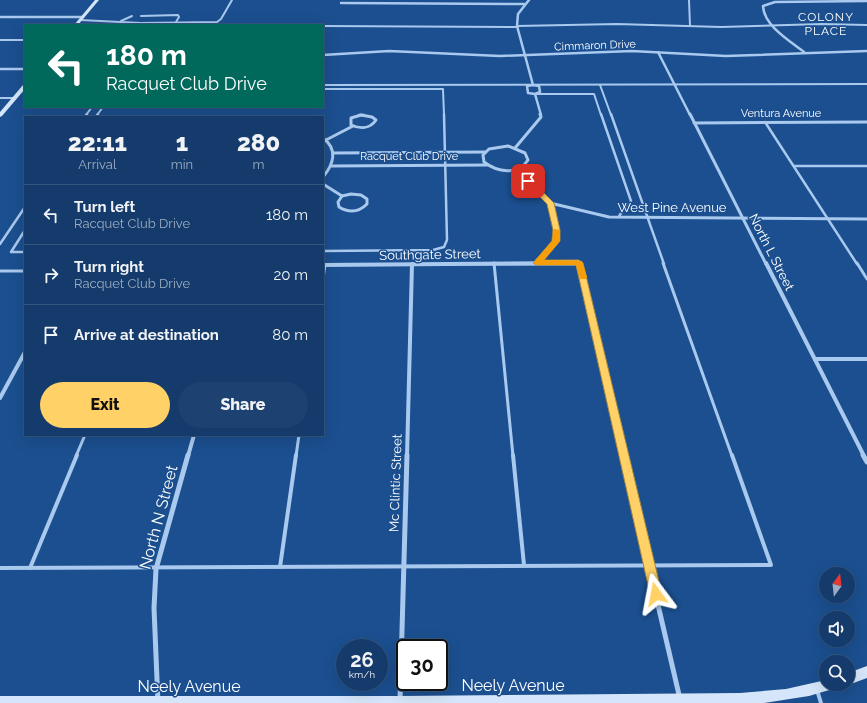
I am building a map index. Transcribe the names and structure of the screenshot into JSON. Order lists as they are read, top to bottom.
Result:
{
  "streets": {
    "street": [
      "Cimmaron Drive",
      "Ventura Avenue",
      "Racquet Club Drive",
      "West Pine Avenue",
      "North L Street",
      "Southgate Street",
      "Mc Clintic Street",
      "North N Street",
      "Neely Avenue"
    ]
  },
  "crossings": [
    ["Cimmaron Drive", "North L Street"],
    ["Ventura Avenue", "North L Street"],
    ["West Pine Avenue", "North L Street"],
    ["Southgate Street", "Mc Clintic Street"],
    ["Mc Clintic Street", "Neely Avenue"],
    ["North N Street", "Neely Avenue"]
  ],
  "districts": ["COLONY PLACE"],
  "north": "top",
  "page": {
    "turn": ["180 m", "Racquet Club Drive"],
    "eta": [
      "22:11",
      "Arrival",
      "1",
      "min",
      "280",
      "m"
    ],
    "list": [
      {
        "name": "Turn left",
        "note": "Racquet Club Drive",
        "value": "180 m"
      },
      {
        "name": "Turn right",
        "note": "Racquet Club Drive",
        "value": "20 m"
      },
      {
        "name": "Arrive at destination",
        "value": "80 m"
      }
    ],
    "buttons": ["Exit", "Share"],
    "speed": "26 km/h",
    "limit": "30"
  }
}
